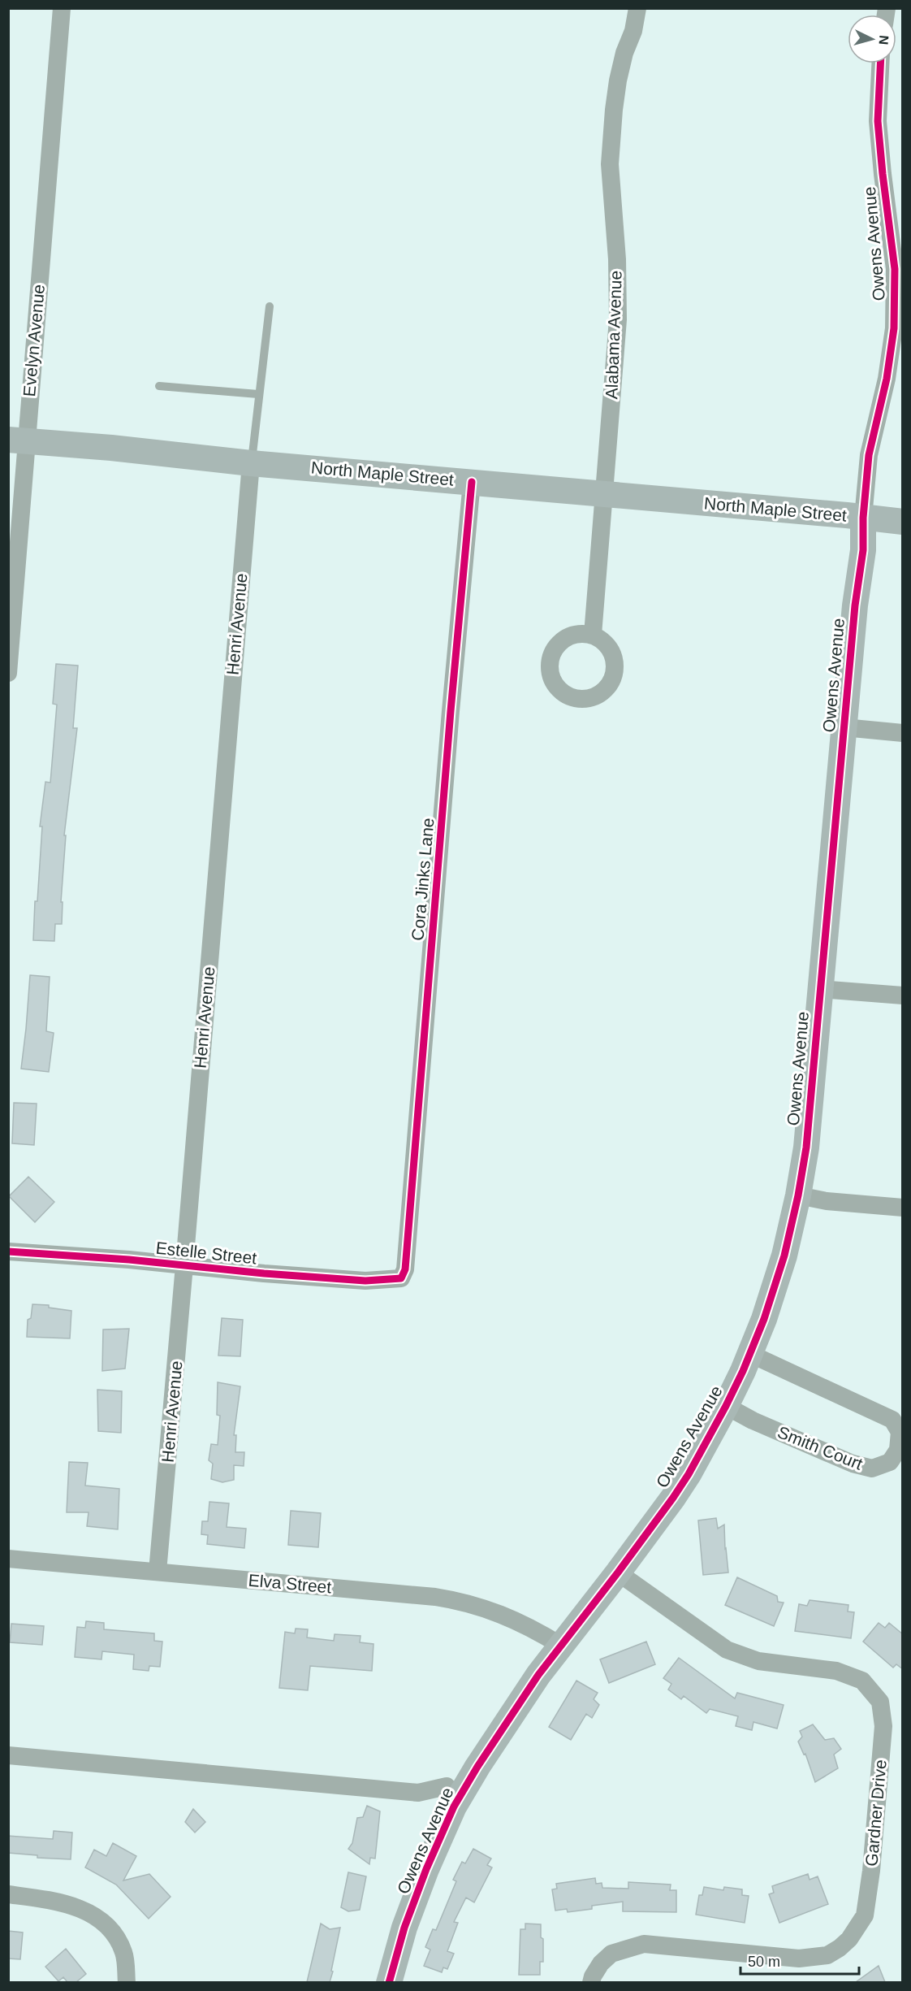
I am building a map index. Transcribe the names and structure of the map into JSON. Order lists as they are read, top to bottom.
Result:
{
  "streets": {
    "street": [
      "Owens Avenue",
      "Alabama Avenue",
      "Evelyn Avenue",
      "North Maple Street",
      "Henri Avenue",
      "Cora Jinks Lane",
      "Estelle Street",
      "Smith Court",
      "Elva Street",
      "Gardner Drive"
    ]
  },
  "crossings": [
    ["Owens Avenue", "North Maple Street"],
    ["Owens Avenue", "Smith Court"],
    ["Owens Avenue", "Elva Street"],
    ["Owens Avenue", "Gardner Drive"],
    ["Alabama Avenue", "North Maple Street"],
    ["Evelyn Avenue", "North Maple Street"],
    ["North Maple Street", "Henri Avenue"],
    ["North Maple Street", "Cora Jinks Lane"],
    ["Henri Avenue", "Estelle Street"],
    ["Henri Avenue", "Elva Street"],
    ["Cora Jinks Lane", "Estelle Street"]
  ],
  "scale_bar": "50 m",
  "north": "right"
}
